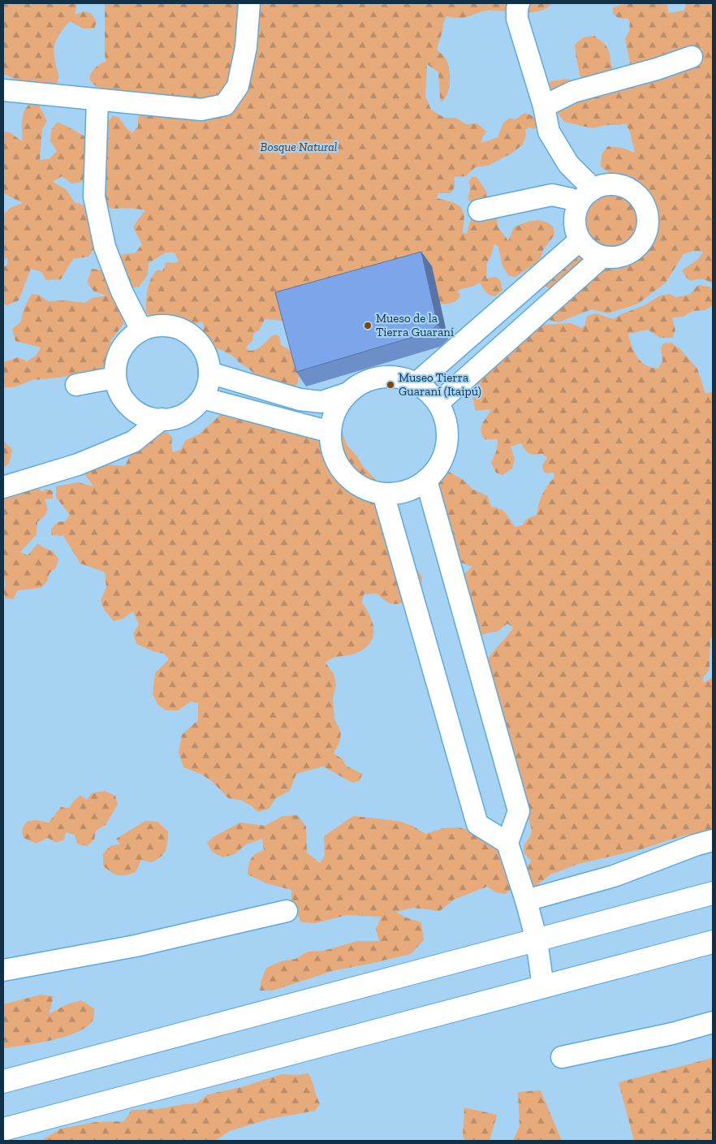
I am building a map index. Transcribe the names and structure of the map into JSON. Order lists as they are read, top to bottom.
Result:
{
  "parks": ["Bosque Natural"],
  "places": ["Mueso de la Tierra Guaraní", "Museo Tierra Guaraní (Itaipú)"]
}
